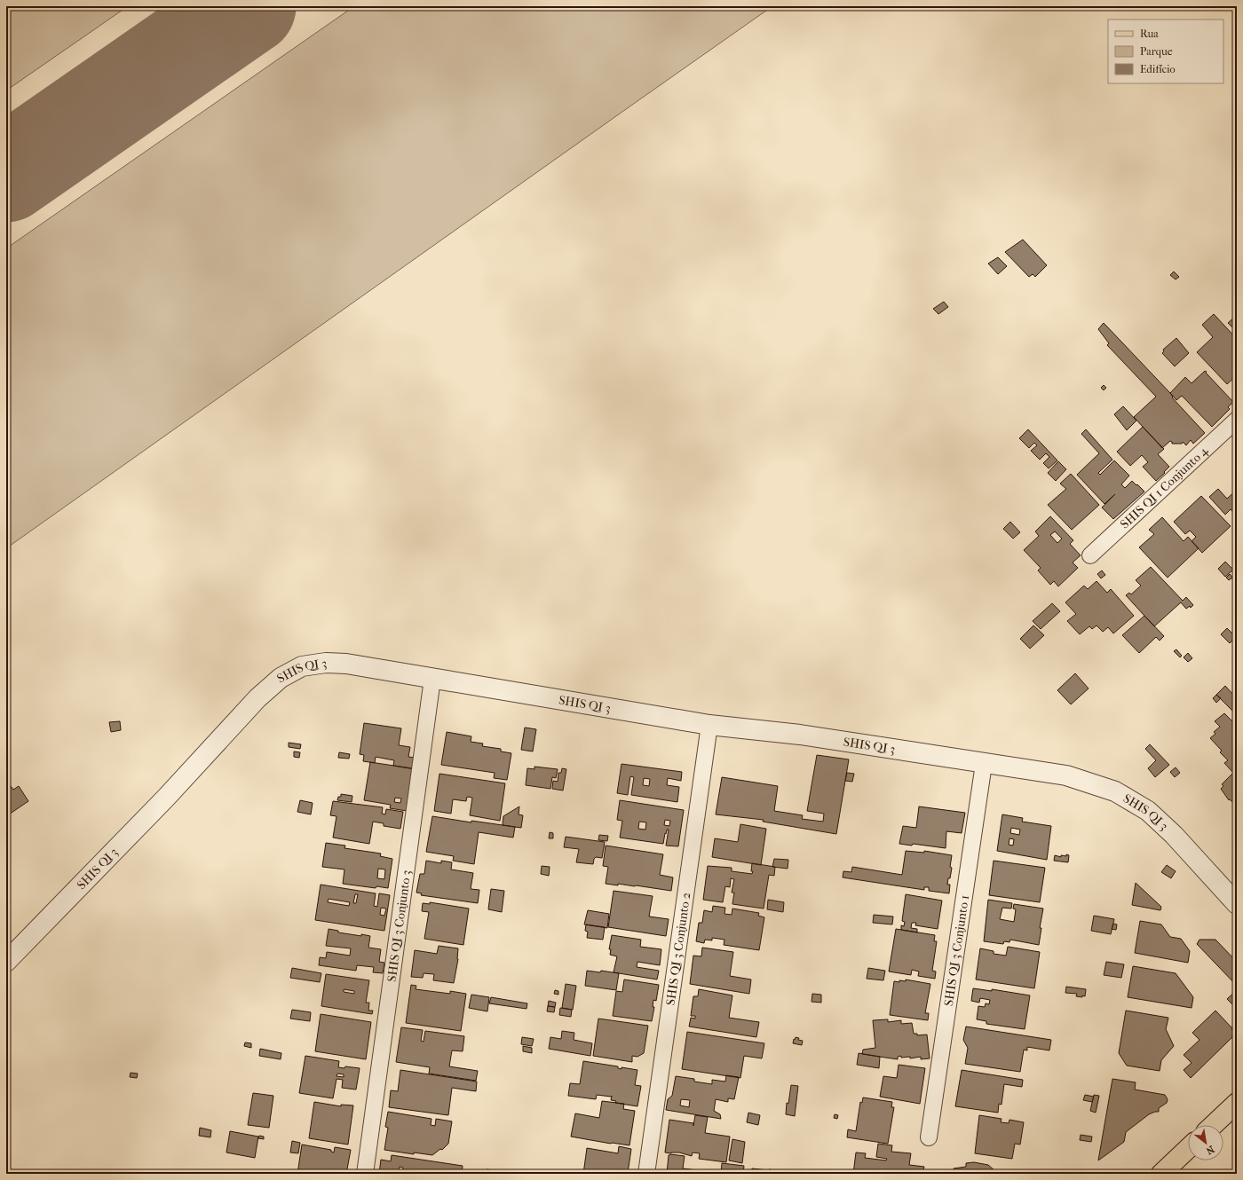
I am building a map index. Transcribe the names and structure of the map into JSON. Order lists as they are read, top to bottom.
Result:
{
  "streets": {
    "street": [
      "SHIS QI 1 Conjunto 4",
      "SHIS QI 3",
      "SHIS QI 3 Conjunto 3",
      "SHIS QI 3 Conjunto 2",
      "SHIS QI 3 Conjunto 1"
    ]
  },
  "crossings": [
    ["SHIS QI 3", "SHIS QI 3 Conjunto 3"],
    ["SHIS QI 3", "SHIS QI 3 Conjunto 2"],
    ["SHIS QI 3", "SHIS QI 3 Conjunto 1"]
  ],
  "legend": ["Rua", "Parque", "Edifício"],
  "north": "bottom right"
}
